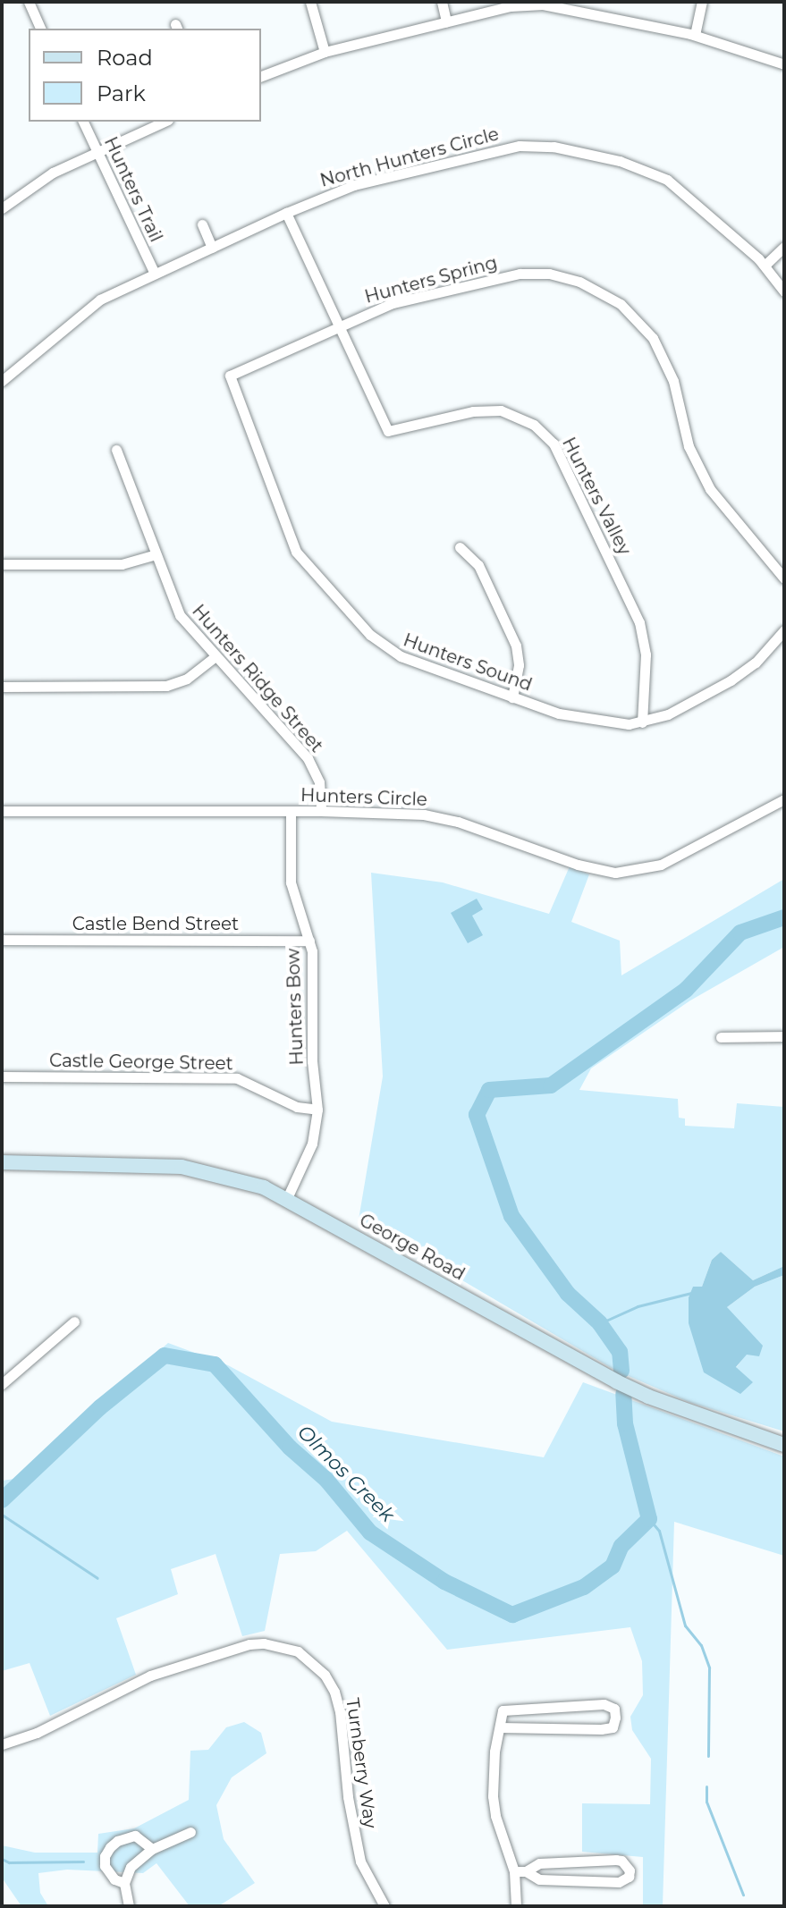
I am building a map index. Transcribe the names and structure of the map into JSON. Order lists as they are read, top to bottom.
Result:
{
  "streets": {
    "street": [
      "North Hunters Circle",
      "Hunters Trail",
      "Hunters Spring",
      "Hunters Valley",
      "Hunters Sound",
      "Hunters Ridge Street",
      "Hunters Circle",
      "Castle Bend Street",
      "Hunters Bow",
      "Castle George Street",
      "George Road",
      "Turnberry Way"
    ]
  },
  "crossings": [
    ["North Hunters Circle", "Hunters Trail"],
    ["Hunters Spring", "Hunters Valley"],
    ["Hunters Spring", "Hunters Sound"],
    ["Hunters Valley", "Hunters Sound"],
    ["Hunters Ridge Street", "Hunters Circle"],
    ["Hunters Circle", "Hunters Bow"],
    ["Castle Bend Street", "Hunters Bow"],
    ["Hunters Bow", "Castle George Street"],
    ["Hunters Bow", "George Road"]
  ],
  "water": ["Olmos Creek"],
  "legend": ["Road", "Park"]
}
